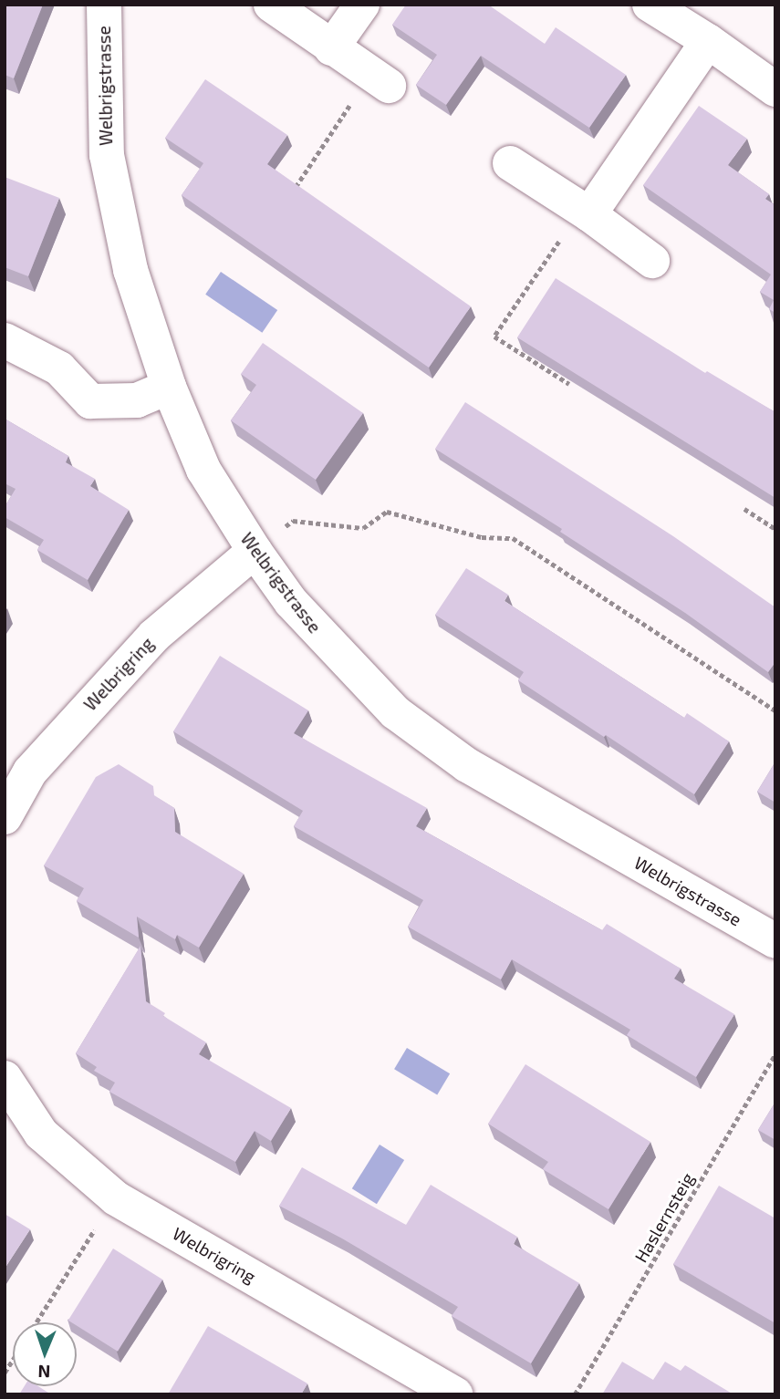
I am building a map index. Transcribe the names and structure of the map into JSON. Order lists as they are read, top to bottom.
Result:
{
  "streets": {
    "street": ["Welbrigstrasse", "Welbrigring"],
    "path": ["Haslernsteig"]
  },
  "crossings": [
    ["Welbrigstrasse", "Welbrigring"]
  ],
  "north": "bottom"
}
